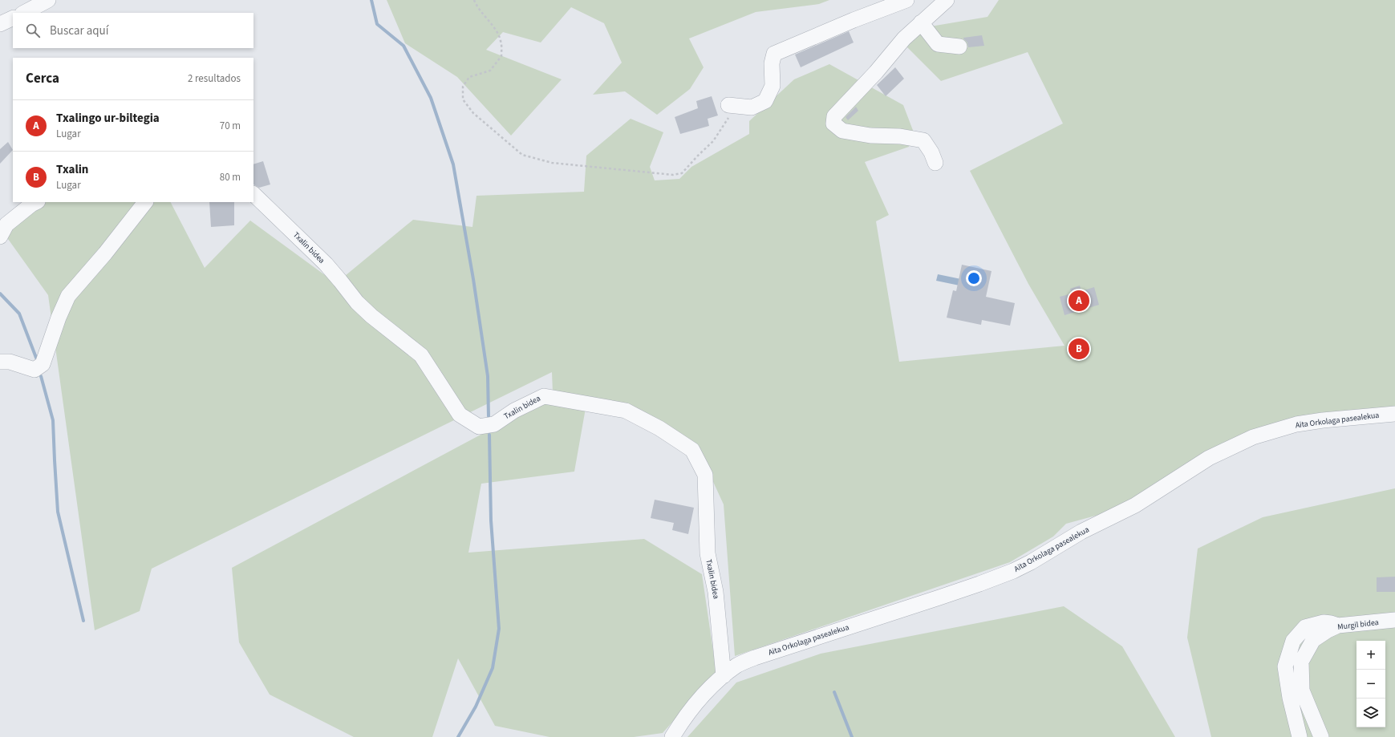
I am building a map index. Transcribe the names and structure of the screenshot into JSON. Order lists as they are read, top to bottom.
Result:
{
  "streets": {
    "street": ["Txalin bidea", "Aita Orkolaga pasealekua", "Murgil bidea"]
  },
  "crossings": [
    ["Txalin bidea", "Aita Orkolaga pasealekua"]
  ],
  "page": {
    "search": "Buscar aquí",
    "heading": ["Cerca", "2 resultados"],
    "list": [
      {
        "mark": "A",
        "name": "Txalingo ur-biltegia",
        "note": "Lugar",
        "value": "70 m"
      },
      {
        "mark": "B",
        "name": "Txalin",
        "note": "Lugar",
        "value": "80 m"
      }
    ],
    "pins": ["A", "B"],
    "map_buttons": ["+", "−"]
  }
}
